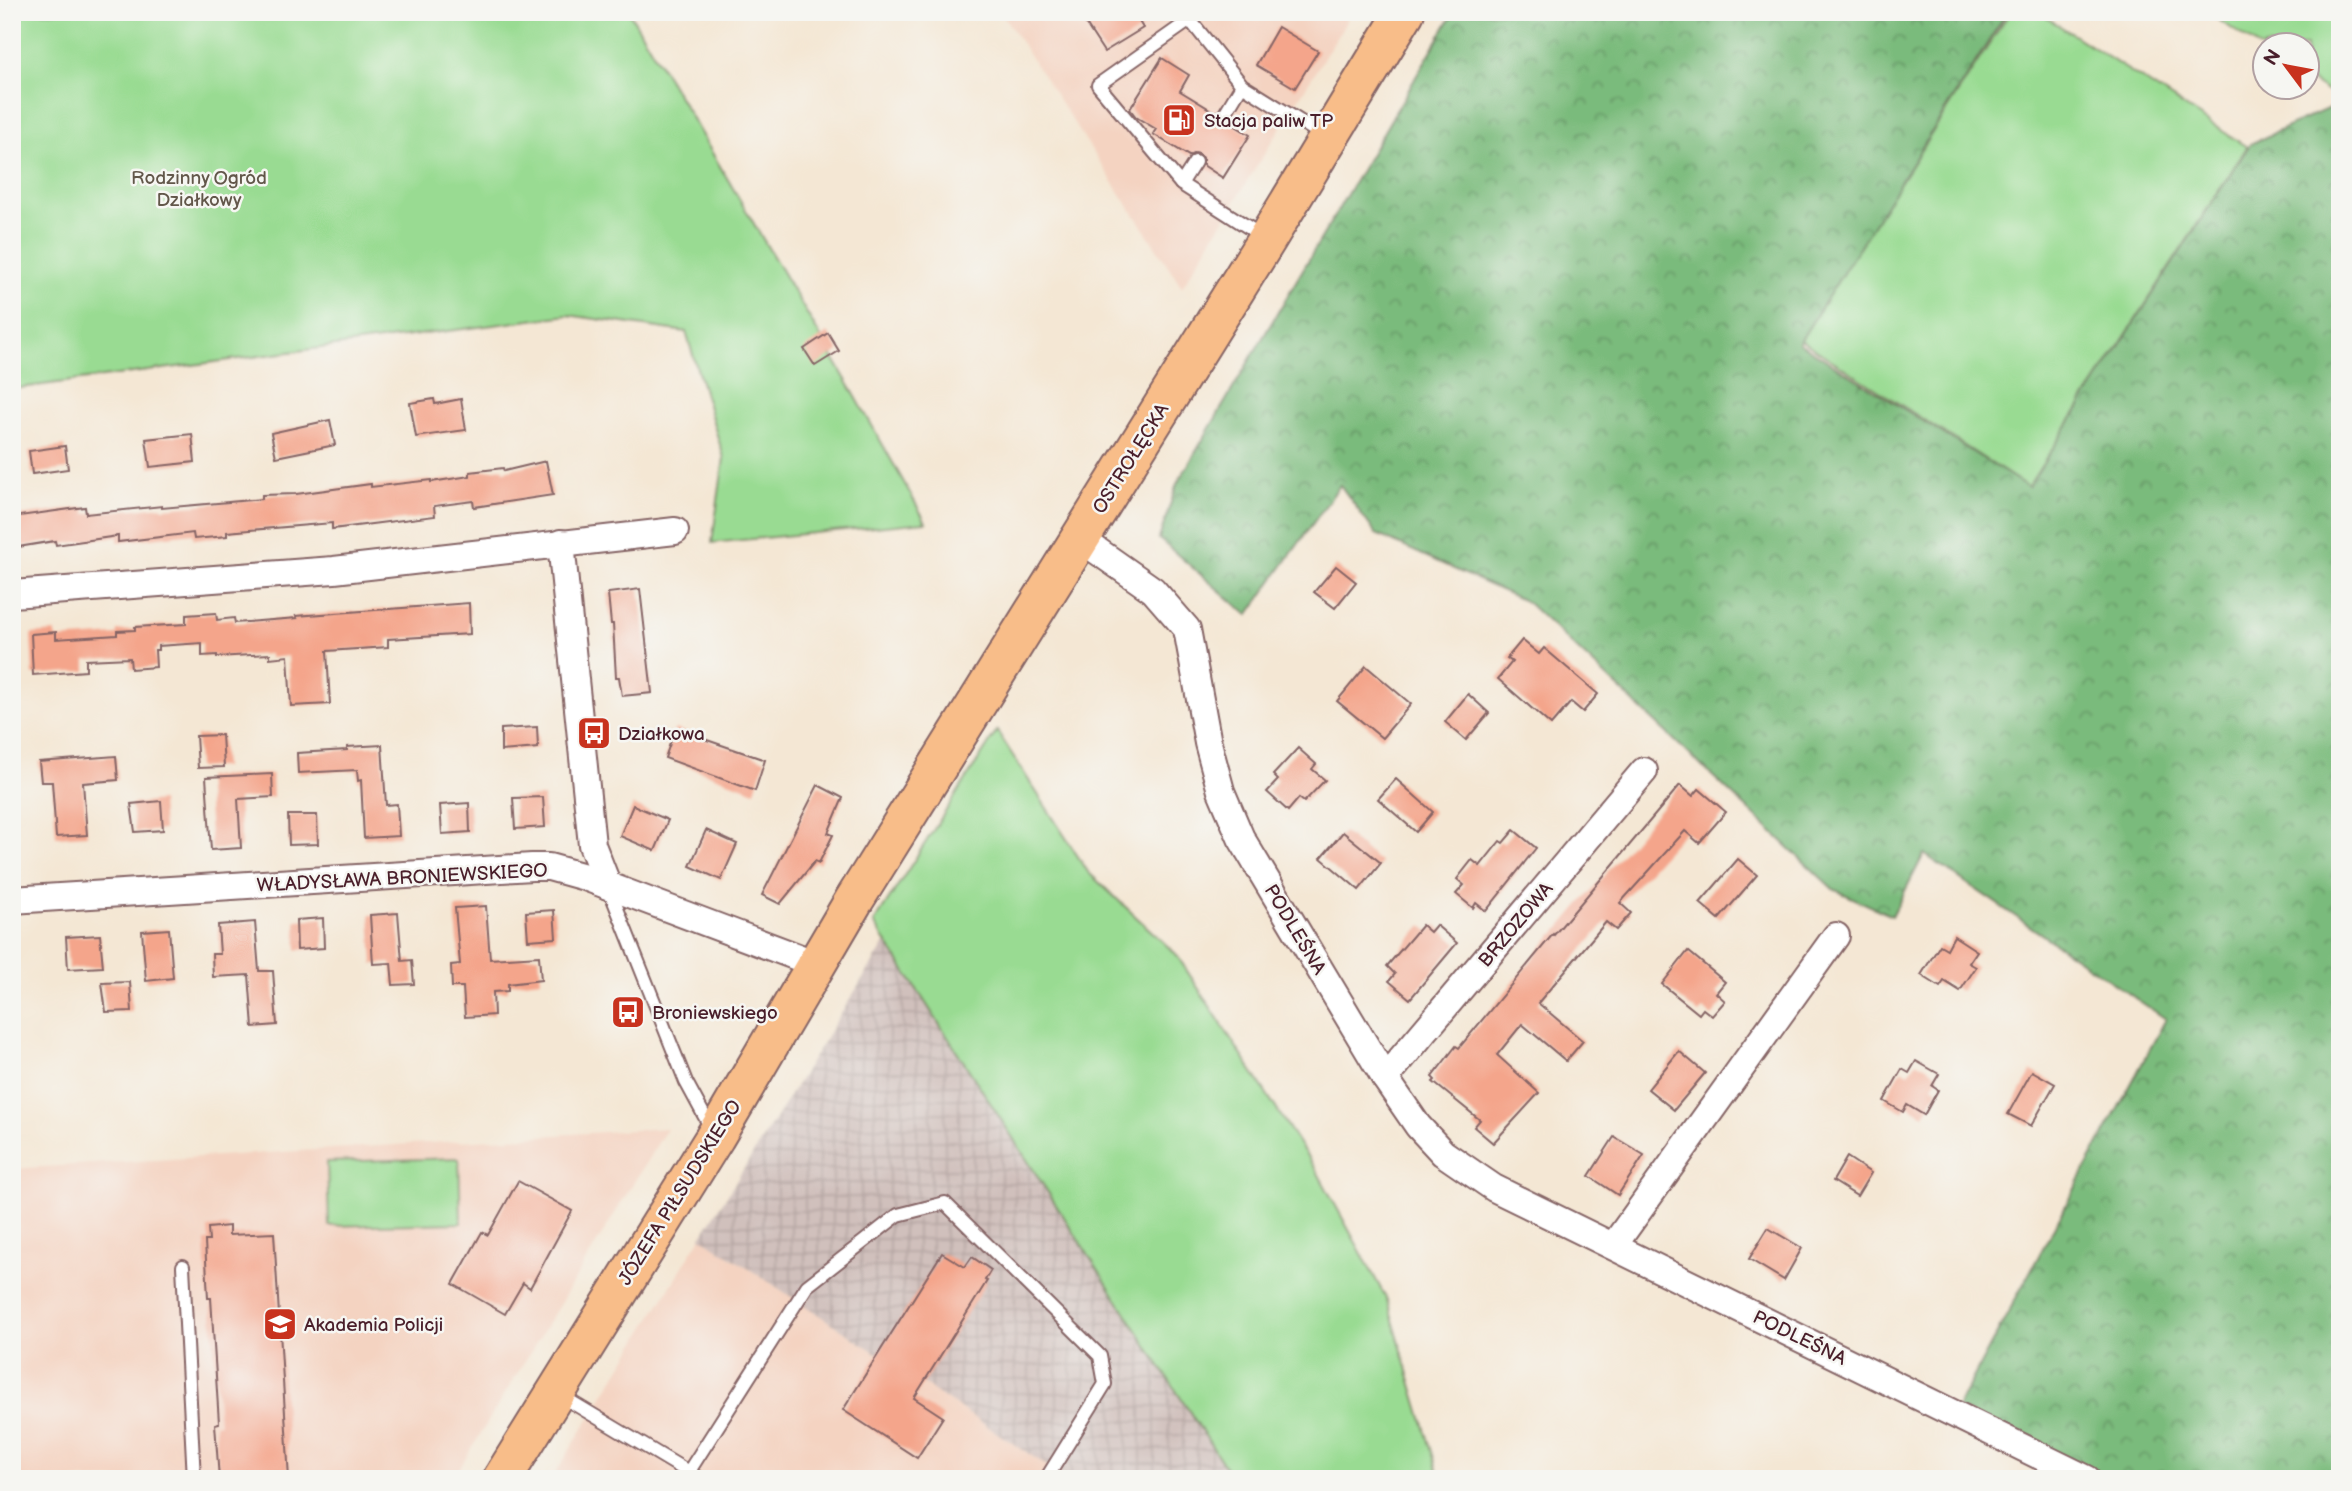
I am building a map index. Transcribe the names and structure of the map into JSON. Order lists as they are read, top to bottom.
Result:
{
  "streets": {
    "main road": ["OSTROŁĘCKA", "JÓZEFA PIŁSUDSKIEGO"],
    "street": ["WŁADYSŁAWA BRONIEWSKIEGO", "BRZOZOWA", "PODLEŚNA"]
  },
  "crossings": [
    ["OSTROŁĘCKA", "PODLEŚNA"],
    ["OSTROŁĘCKA", "JÓZEFA PIŁSUDSKIEGO"],
    ["WŁADYSŁAWA BRONIEWSKIEGO", "JÓZEFA PIŁSUDSKIEGO"],
    ["BRZOZOWA", "PODLEŚNA"]
  ],
  "parks": ["Rodzinny Ogród Działkowy"],
  "places": {
    "fuel station": ["Stacja paliw TP"],
    "bus stop": ["Działkowa", "Broniewskiego"],
    "school or university": ["Akademia Policji"]
  },
  "north": "top left"
}
